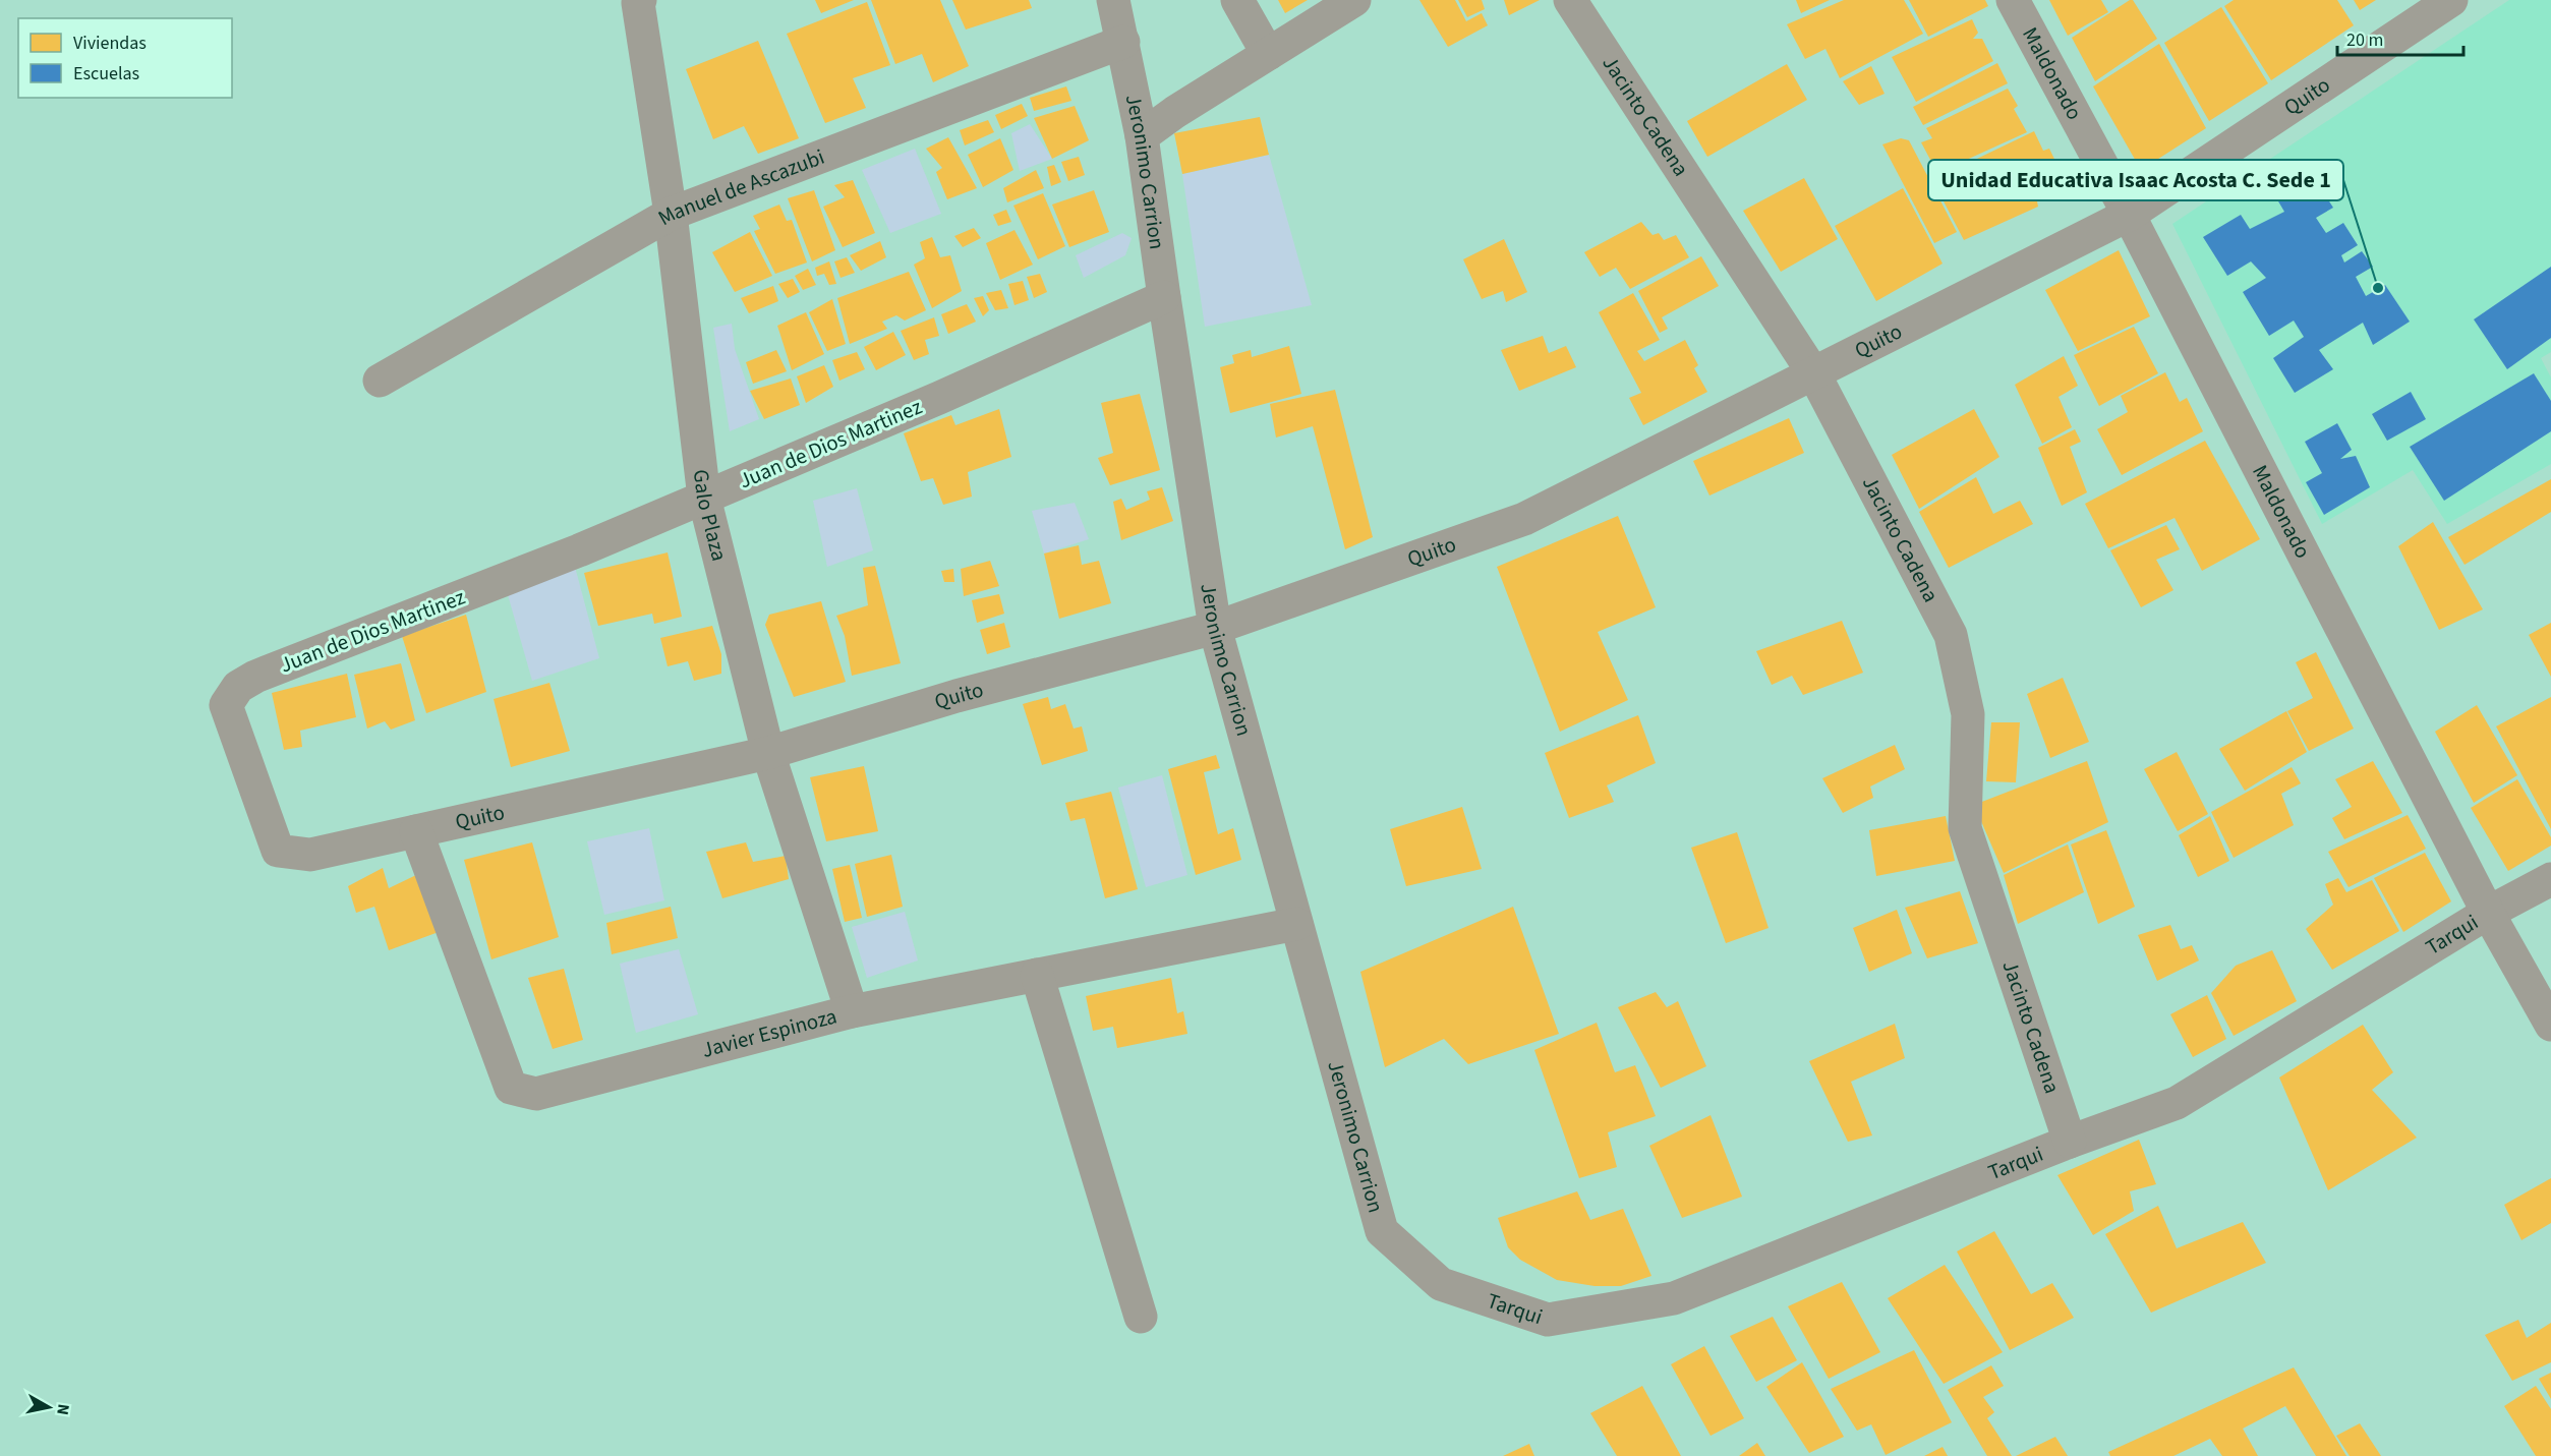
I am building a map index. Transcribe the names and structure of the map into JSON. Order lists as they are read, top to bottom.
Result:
{
  "streets": {
    "street": [
      "Maldonado",
      "Quito",
      "Jacinto Cadena",
      "Jeronimo Carrion",
      "Manuel de Ascazubi",
      "Juan de Dios Martinez",
      "Galo Plaza",
      "Tarqui",
      "Javier Espinoza"
    ]
  },
  "crossings": [
    ["Maldonado", "Quito"],
    ["Maldonado", "Tarqui"],
    ["Quito", "Jacinto Cadena"],
    ["Quito", "Jeronimo Carrion"],
    ["Quito", "Juan de Dios Martinez"],
    ["Quito", "Galo Plaza"],
    ["Quito", "Javier Espinoza"],
    ["Jacinto Cadena", "Tarqui"],
    ["Jeronimo Carrion", "Manuel de Ascazubi"],
    ["Jeronimo Carrion", "Juan de Dios Martinez"],
    ["Jeronimo Carrion", "Tarqui"],
    ["Jeronimo Carrion", "Javier Espinoza"],
    ["Manuel de Ascazubi", "Galo Plaza"],
    ["Juan de Dios Martinez", "Galo Plaza"],
    ["Galo Plaza", "Javier Espinoza"]
  ],
  "places": ["Unidad Educativa Isaac Acosta C. Sede 1"],
  "legend": ["Viviendas", "Escuelas"],
  "scale_bar": "20 m",
  "north": "right"
}
